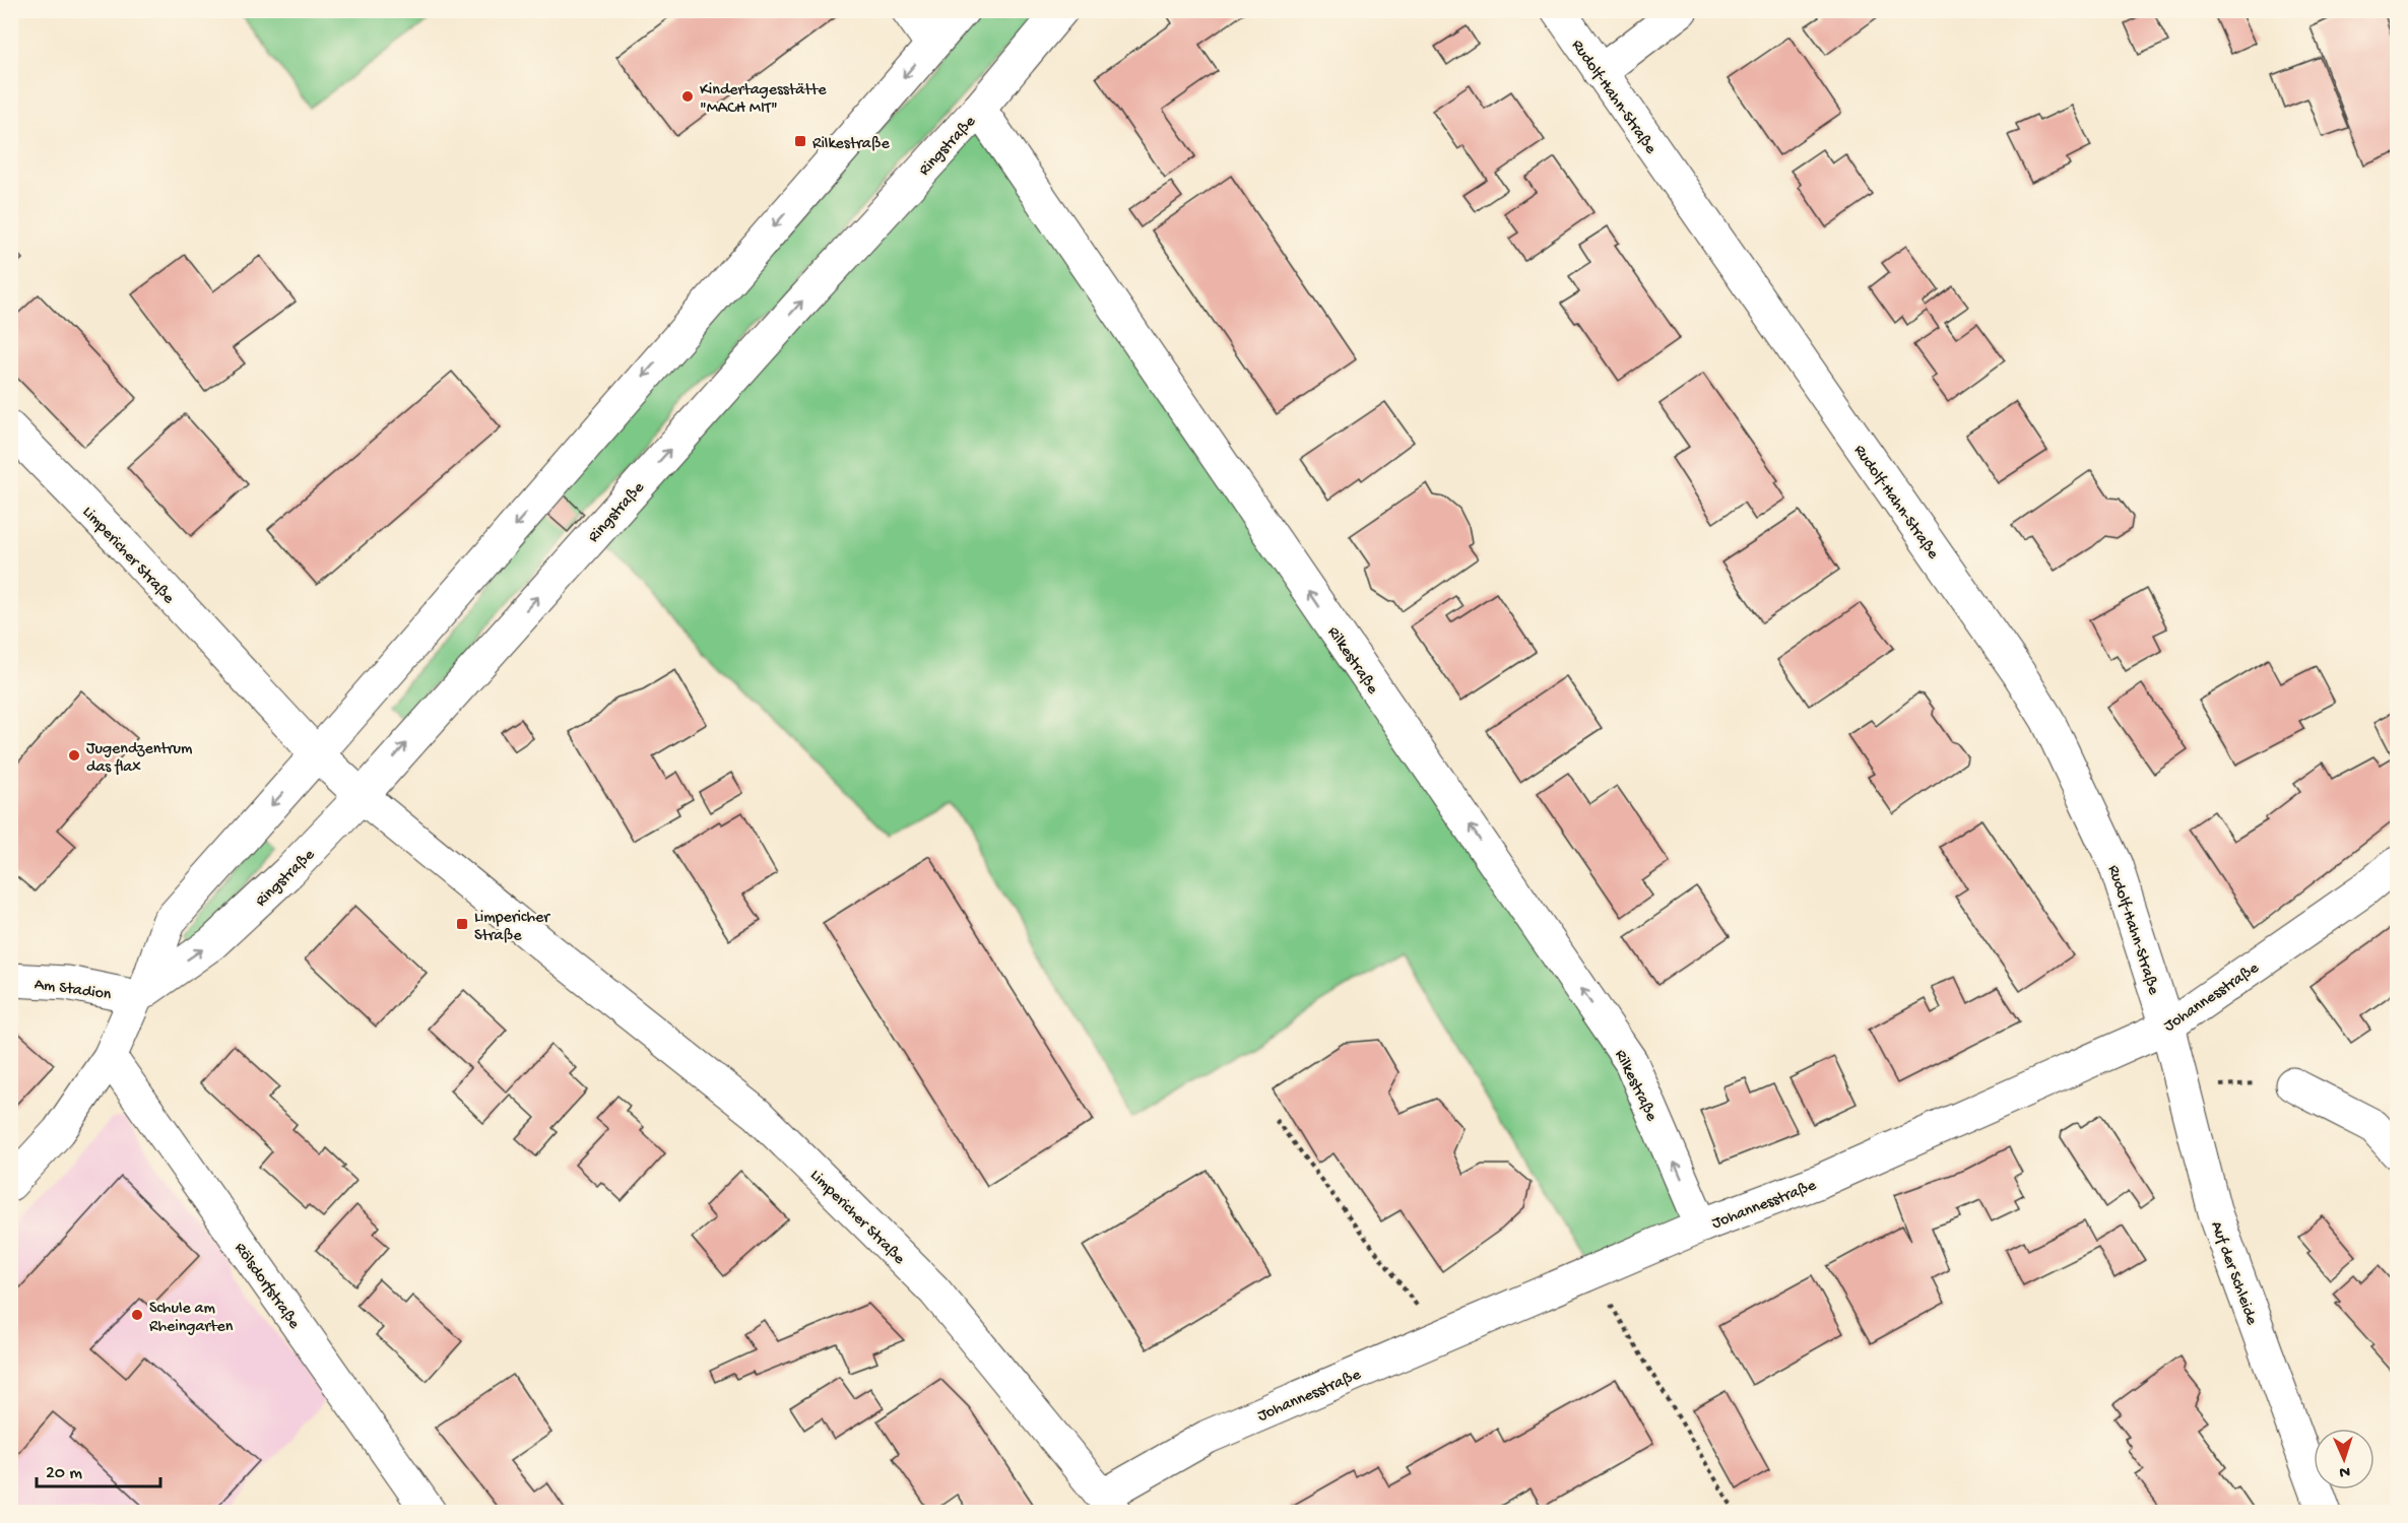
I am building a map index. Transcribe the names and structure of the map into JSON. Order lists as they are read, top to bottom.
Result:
{
  "streets": {
    "street": [
      "Rudolf-Hahn-Straße",
      "Ringstraße",
      "Limpericher Straße",
      "Rilkestraße",
      "Am Stadion",
      "Johannesstraße",
      "Auf der Schleide",
      "Rölsdorfstraße"
    ]
  },
  "crossings": [
    ["Rudolf-Hahn-Straße", "Johannesstraße"],
    ["Rudolf-Hahn-Straße", "Auf der Schleide"],
    ["Ringstraße", "Limpericher Straße"],
    ["Ringstraße", "Rilkestraße"],
    ["Ringstraße", "Am Stadion"],
    ["Limpericher Straße", "Johannesstraße"],
    ["Rilkestraße", "Johannesstraße"],
    ["Johannesstraße", "Auf der Schleide"]
  ],
  "one_way": ["Rilkestraße"],
  "places": {
    "other": ["Kindertagesstätte \"MACH MIT\"", "Jugendzentrum das flax", "Schule am Rheingarten"],
    "transit": ["Rilkestraße", "Limpericher Straße"]
  },
  "scale_bar": "20 m",
  "north": "bottom"
}
